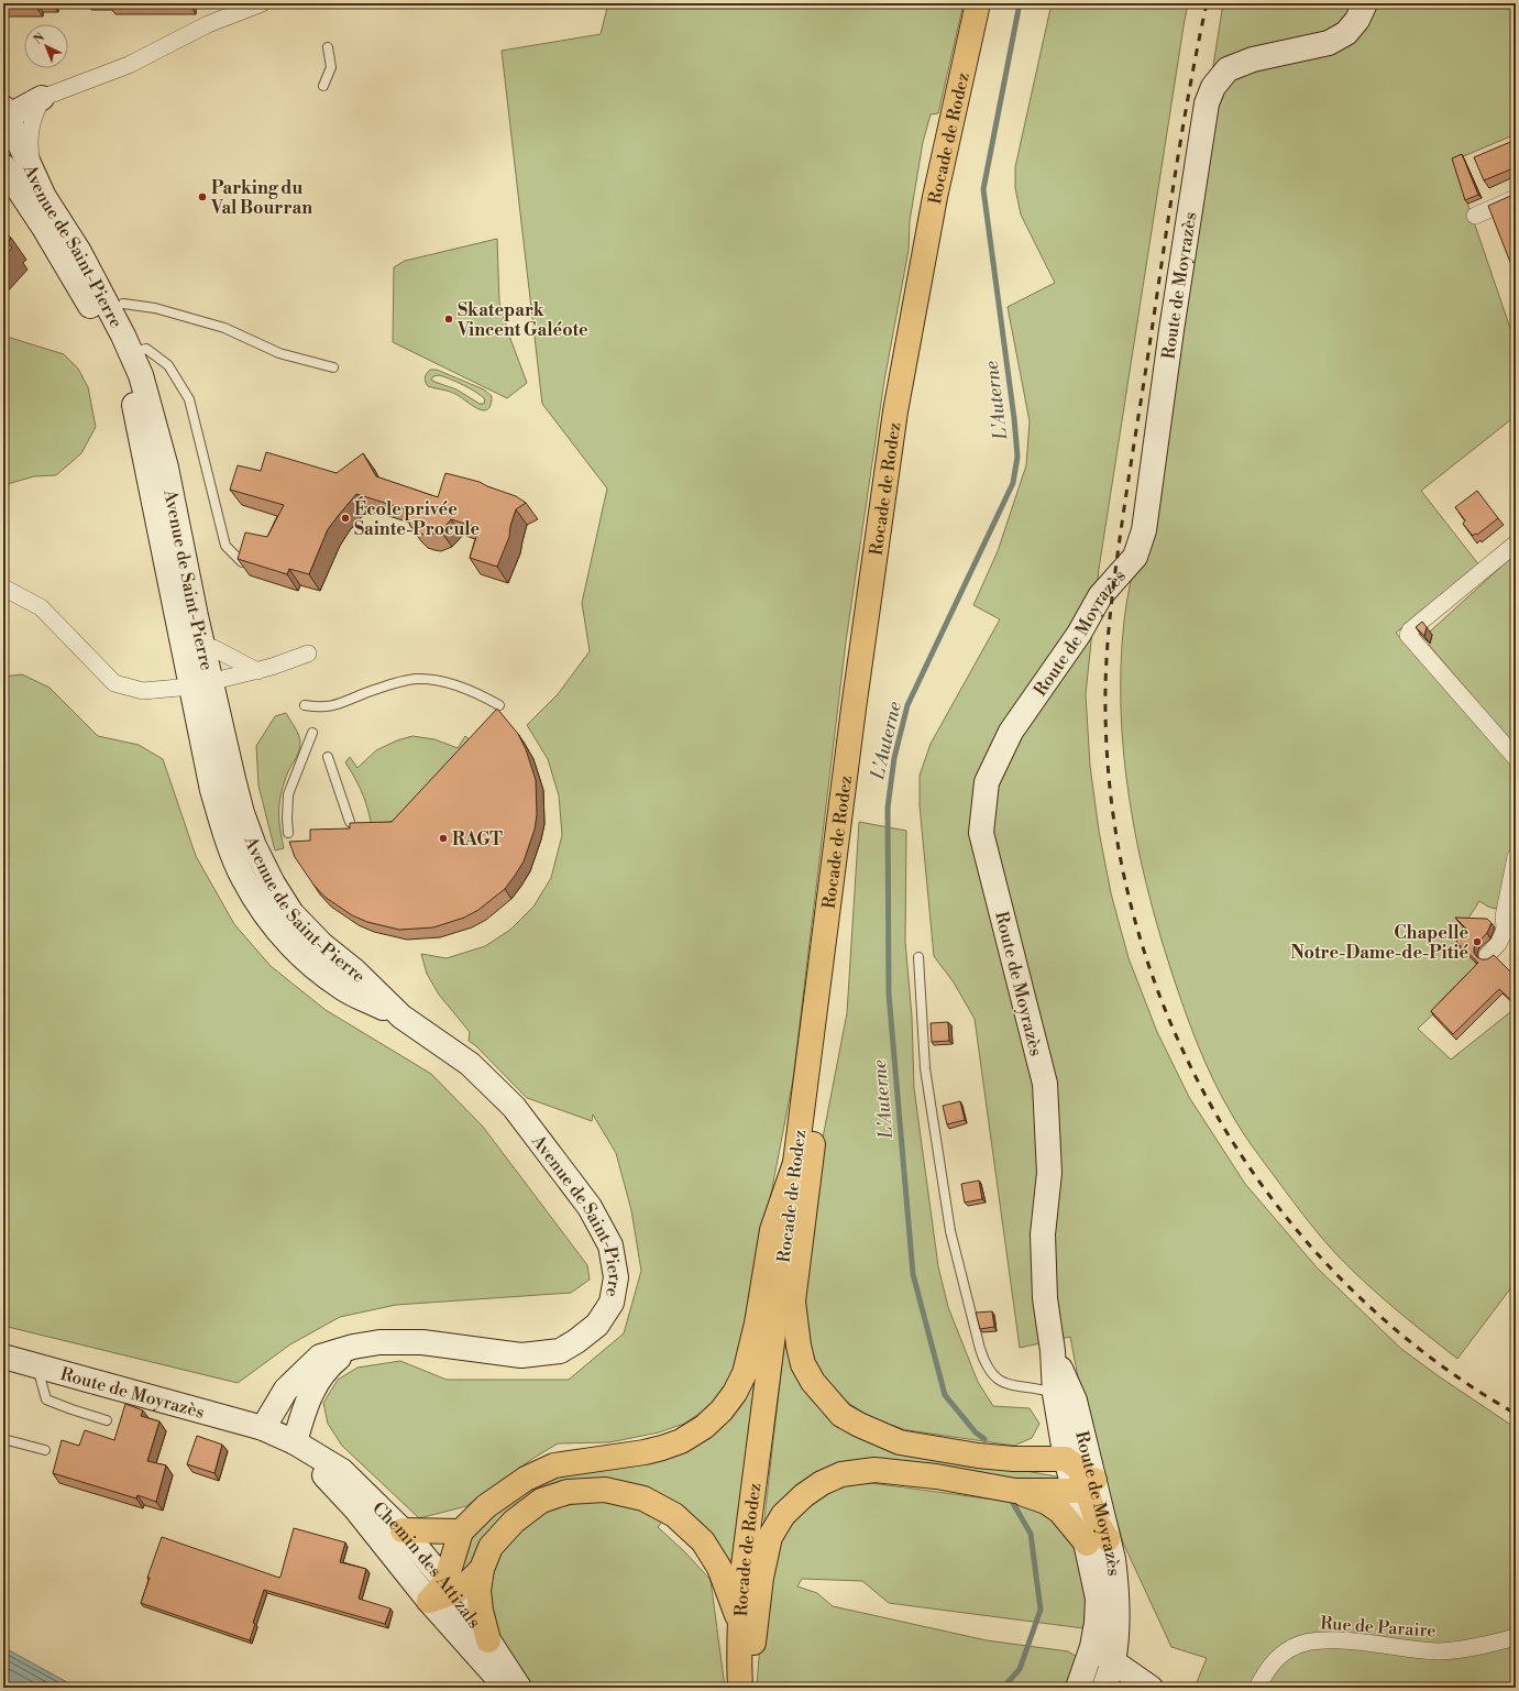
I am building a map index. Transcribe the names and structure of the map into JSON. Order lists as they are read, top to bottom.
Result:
{
  "streets": {
    "main road": ["Rocade de Rodez"],
    "street": [
      "Avenue de Saint-Pierre",
      "Route de Moyrazès",
      "Chemin des Attizals",
      "Rue de Paraire"
    ]
  },
  "crossings": [
    ["Avenue de Saint-Pierre", "Route de Moyrazès"],
    ["Avenue de Saint-Pierre", "Chemin des Attizals"],
    ["Route de Moyrazès", "Chemin des Attizals"]
  ],
  "water": ["L'Auterne"],
  "places": [
    "Parking du Val Bourran",
    "Skatepark Vincent Galéote",
    "École privée Sainte-Procule",
    "RAGT",
    "Chapelle Notre-Dame-de-Pitié"
  ],
  "north": "top left"
}
